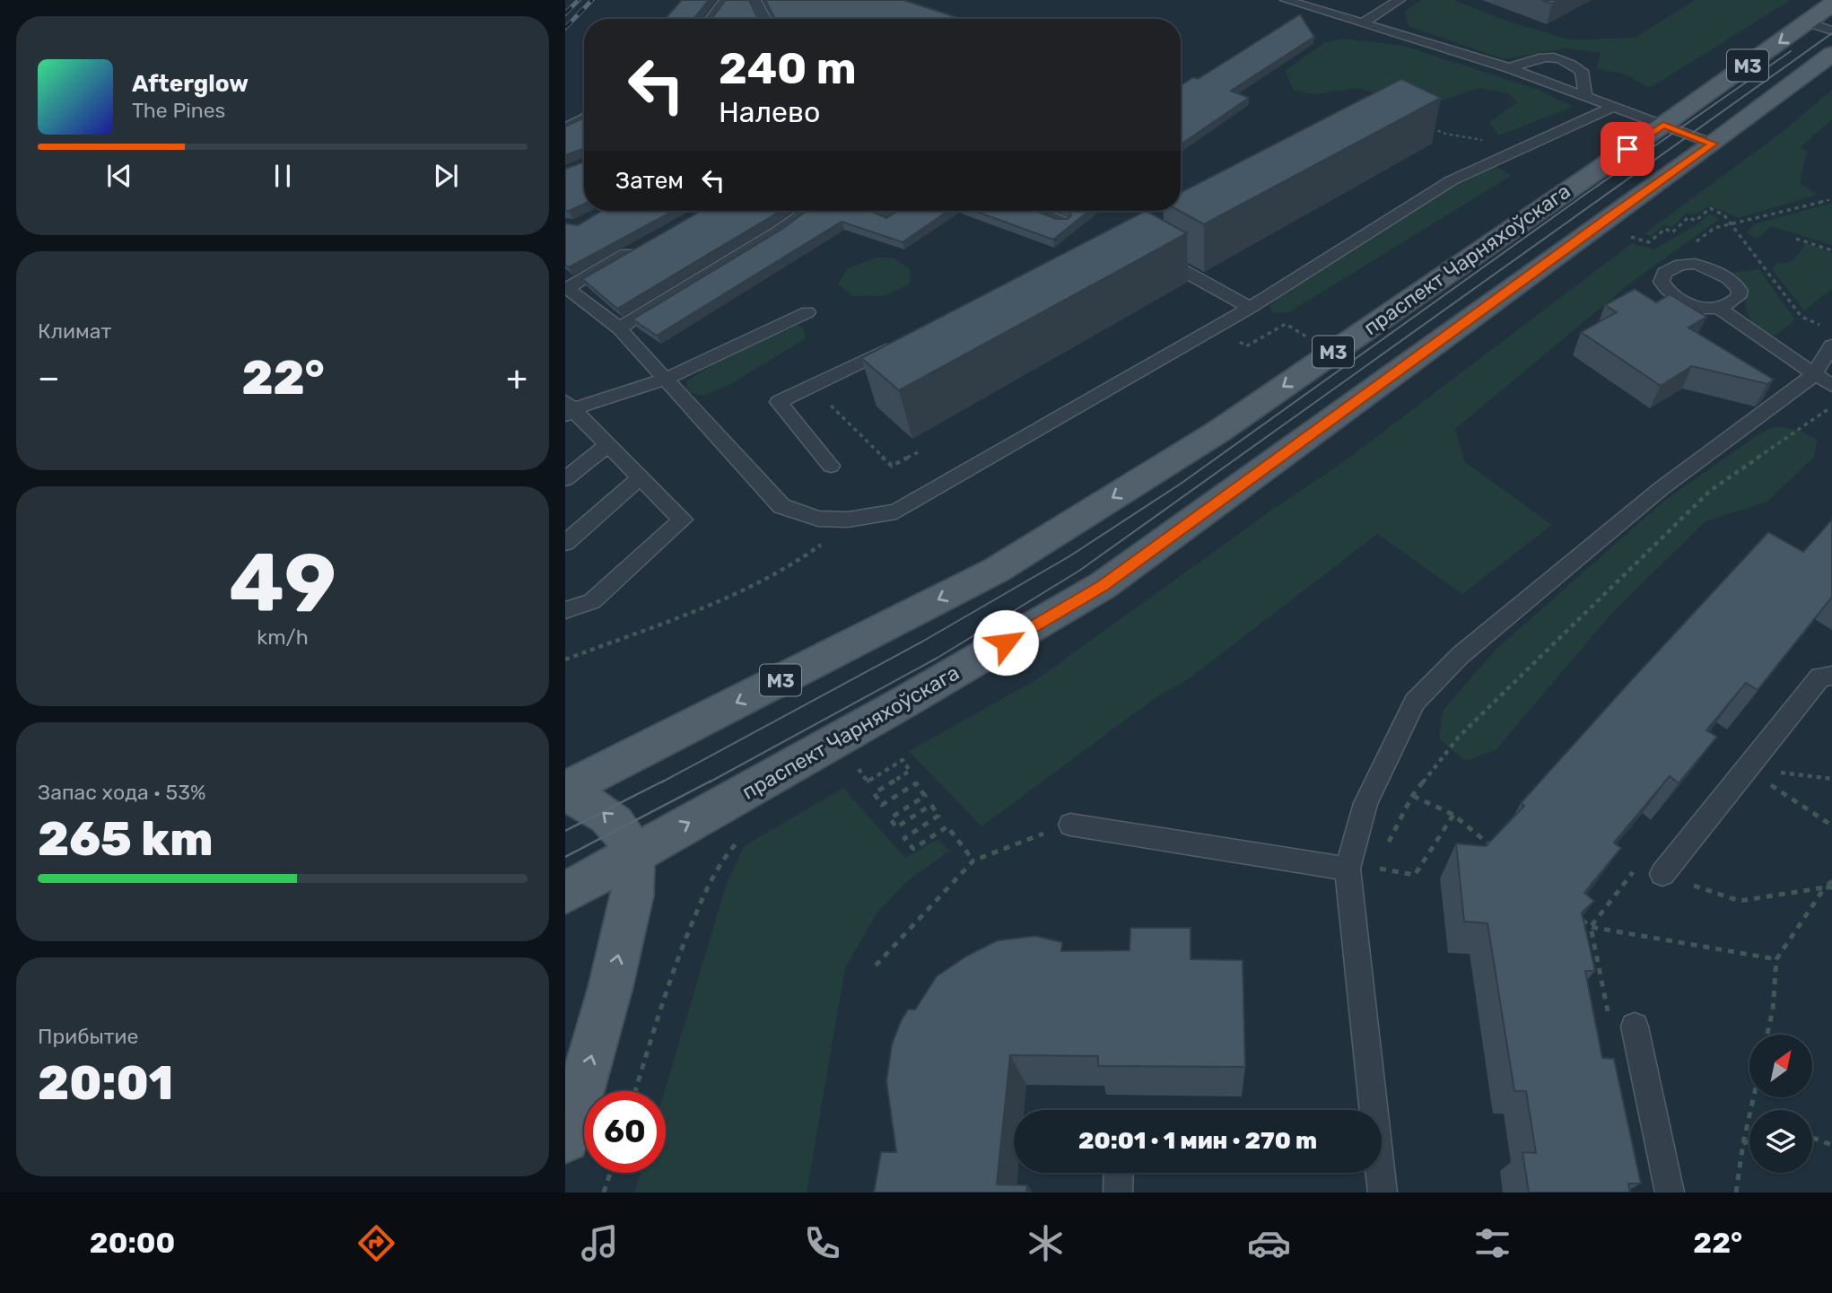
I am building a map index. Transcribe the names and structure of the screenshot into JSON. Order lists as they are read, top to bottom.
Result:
{
  "streets": {
    "main road": ["М3", "праспект Чарняхоўскага"]
  },
  "north": "top right",
  "page": {
    "turn": ["240 m", "Налево"],
    "song": ["Afterglow", "The Pines"],
    "then": "Затем",
    "tile": [
      "Климат",
      ["49", "km/h"],
      ["Запас хода · 53%", "265 km"],
      ["Прибытие", "20:01"]
    ],
    "heat": ["−", "22°", "+"],
    "limit": "60",
    "trip": "20:01 · 1 мин · 270 m",
    "tabs": ["20:00", "22°"]
  }
}
